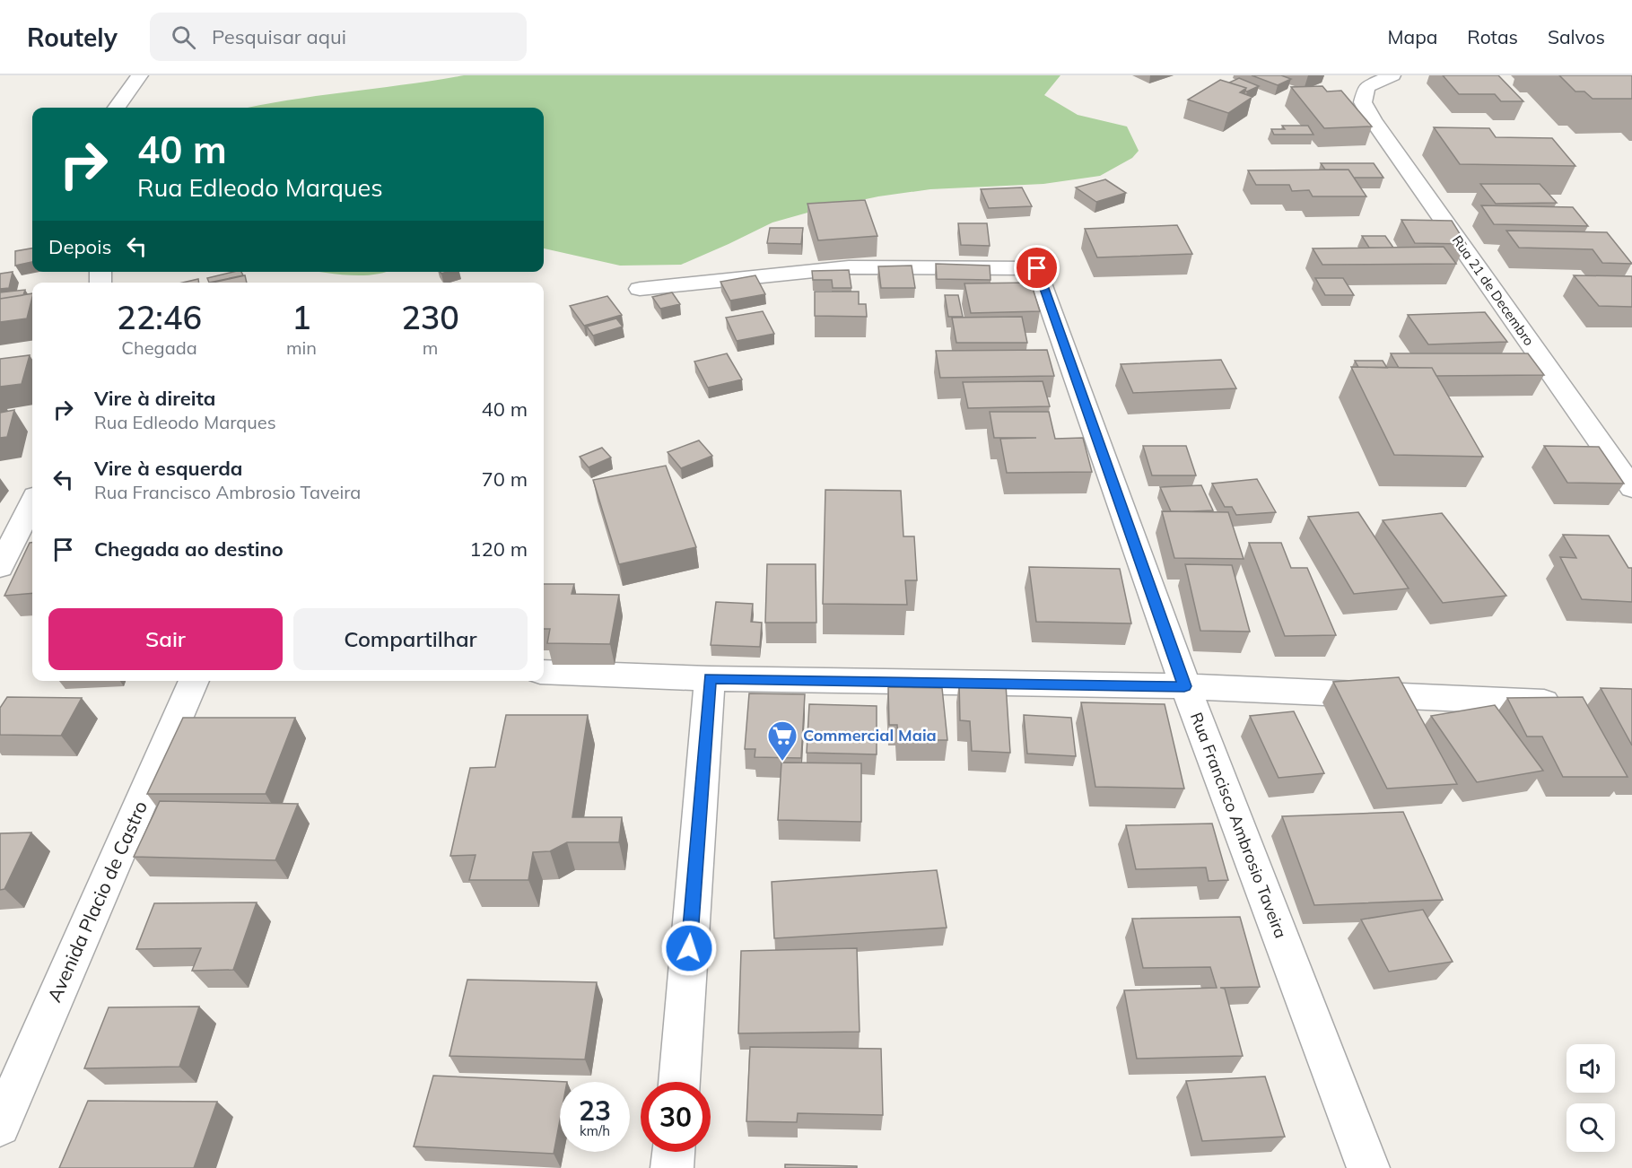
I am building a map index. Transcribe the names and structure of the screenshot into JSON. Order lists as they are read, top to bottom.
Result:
{
  "streets": {
    "street": ["Rua 21 de Decembro", "Rua Francisco Ambrosio Taveira", "Avenida Placio de Castro"]
  },
  "places": {
    "supermarket": ["Commercial Maia"]
  },
  "page": {
    "header": "Routely",
    "search": "Pesquisar aqui",
    "nav": ["Mapa", "Rotas", "Salvos"],
    "turn": ["40 m", "Rua Edleodo Marques"],
    "then": "Depois",
    "eta": [
      "22:46",
      "Chegada",
      "1",
      "min",
      "230",
      "m"
    ],
    "list": [
      {
        "name": "Vire à direita",
        "note": "Rua Edleodo Marques",
        "value": "40 m"
      },
      {
        "name": "Vire à esquerda",
        "note": "Rua Francisco Ambrosio Taveira",
        "value": "70 m"
      },
      {
        "name": "Chegada ao destino",
        "value": "120 m"
      }
    ],
    "buttons": ["Sair", "Compartilhar"],
    "speed": "23 km/h",
    "limit": "30"
  }
}
